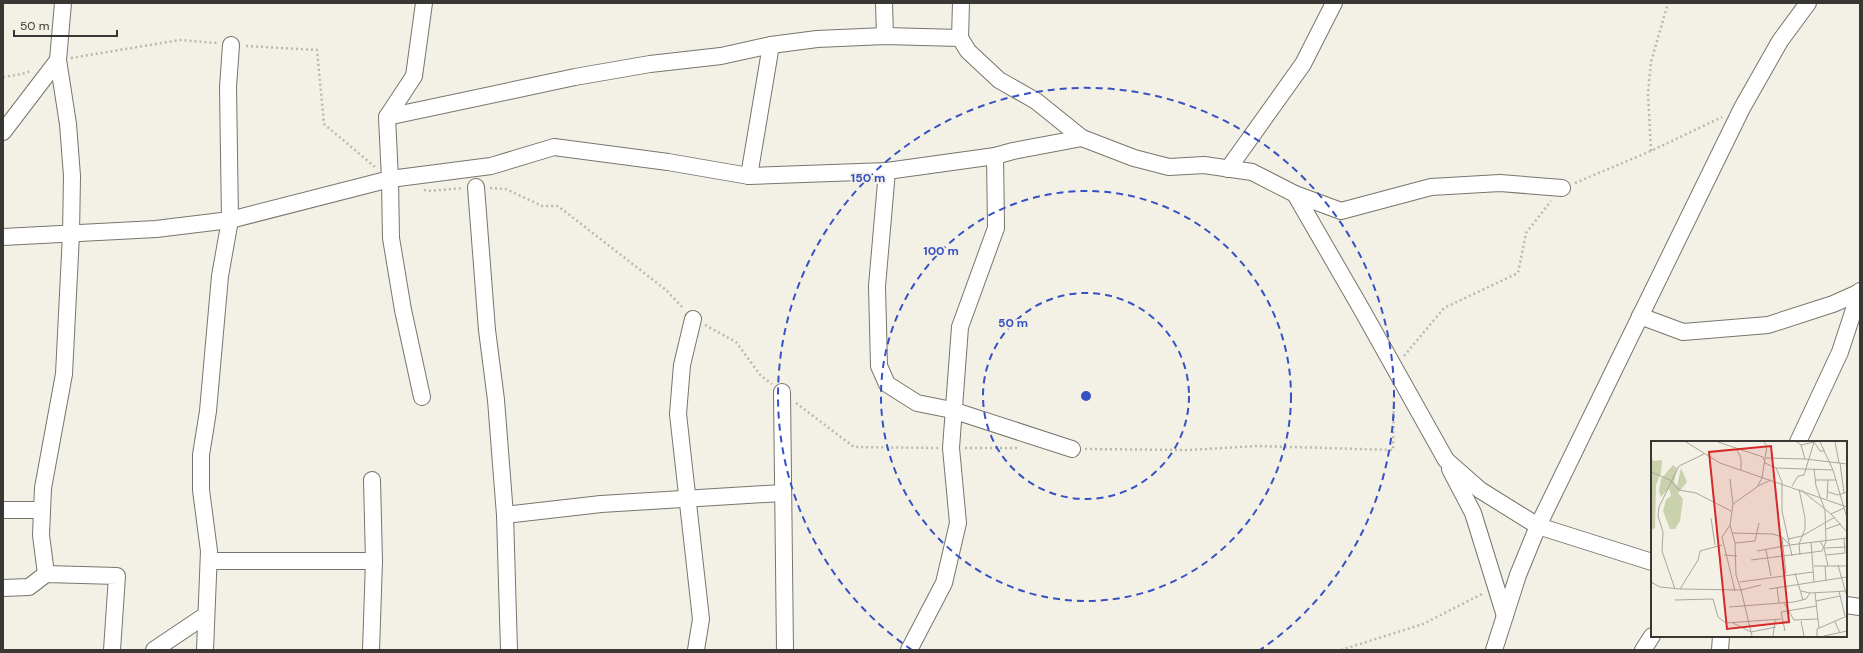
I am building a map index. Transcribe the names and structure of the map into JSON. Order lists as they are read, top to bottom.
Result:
{
  "scale_bar": "50 m",
  "rings": ["150 m", "100 m", "50 m"]
}
